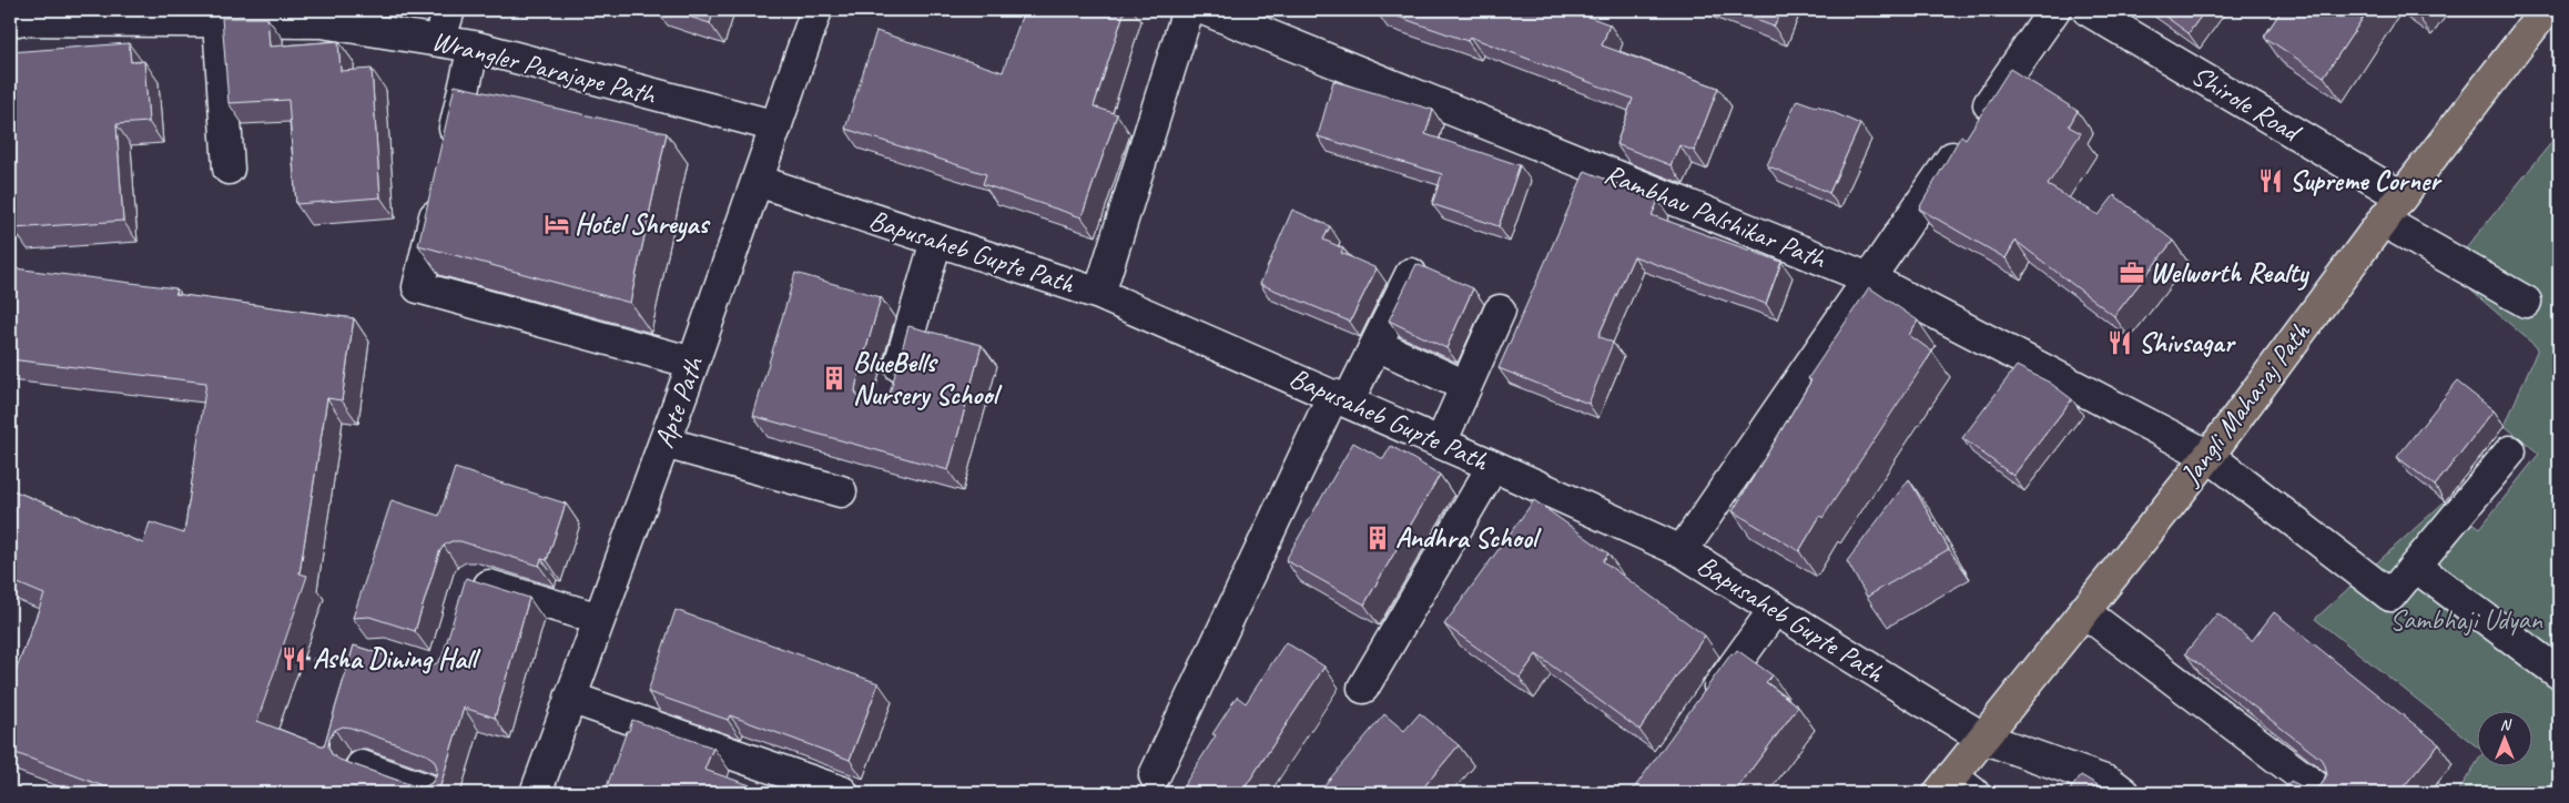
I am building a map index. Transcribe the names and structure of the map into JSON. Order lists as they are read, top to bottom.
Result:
{
  "streets": {
    "main road": ["Jangli Maharaj Path"],
    "street": [
      "Wrangler Parajape Path",
      "Shirole Road",
      "Rambhau Palshikar Path",
      "Bapusaheb Gupte Path",
      "Apte Path"
    ]
  },
  "crossings": [
    ["Wrangler Parajape Path", "Apte Path"],
    ["Shirole Road", "Jangli Maharaj Path"],
    ["Rambhau Palshikar Path", "Jangli Maharaj Path"],
    ["Bapusaheb Gupte Path", "Apte Path"],
    ["Bapusaheb Gupte Path", "Jangli Maharaj Path"]
  ],
  "parks": ["Sambhaji Udyan"],
  "places": {
    "restaurant": ["Supreme Corner", "Shivsagar", "Asha Dining Hall"],
    "hotel": ["Hotel Shreyas"],
    "office": ["Welworth Realty"],
    "building": ["BlueBells Nursery School", "Andhra School"]
  },
  "north": "top"
}
